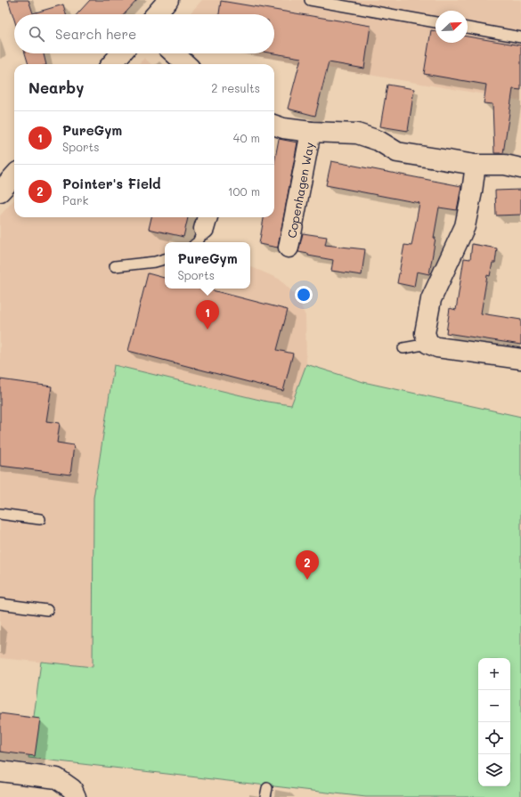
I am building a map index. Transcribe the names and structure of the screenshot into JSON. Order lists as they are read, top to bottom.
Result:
{
  "streets": {
    "street": ["Copenhagen Way"]
  },
  "north": "top right",
  "page": {
    "search": "Search here",
    "heading": ["Nearby", "2 results"],
    "list": [
      {
        "mark": "1",
        "name": "PureGym",
        "note": "Sports",
        "value": "40 m"
      },
      {
        "mark": "2",
        "name": "Pointer's Field",
        "note": "Park",
        "value": "100 m"
      }
    ],
    "popup": ["PureGym", "Sports"],
    "pins": ["1", "2"],
    "map_buttons": ["+", "−"]
  }
}
